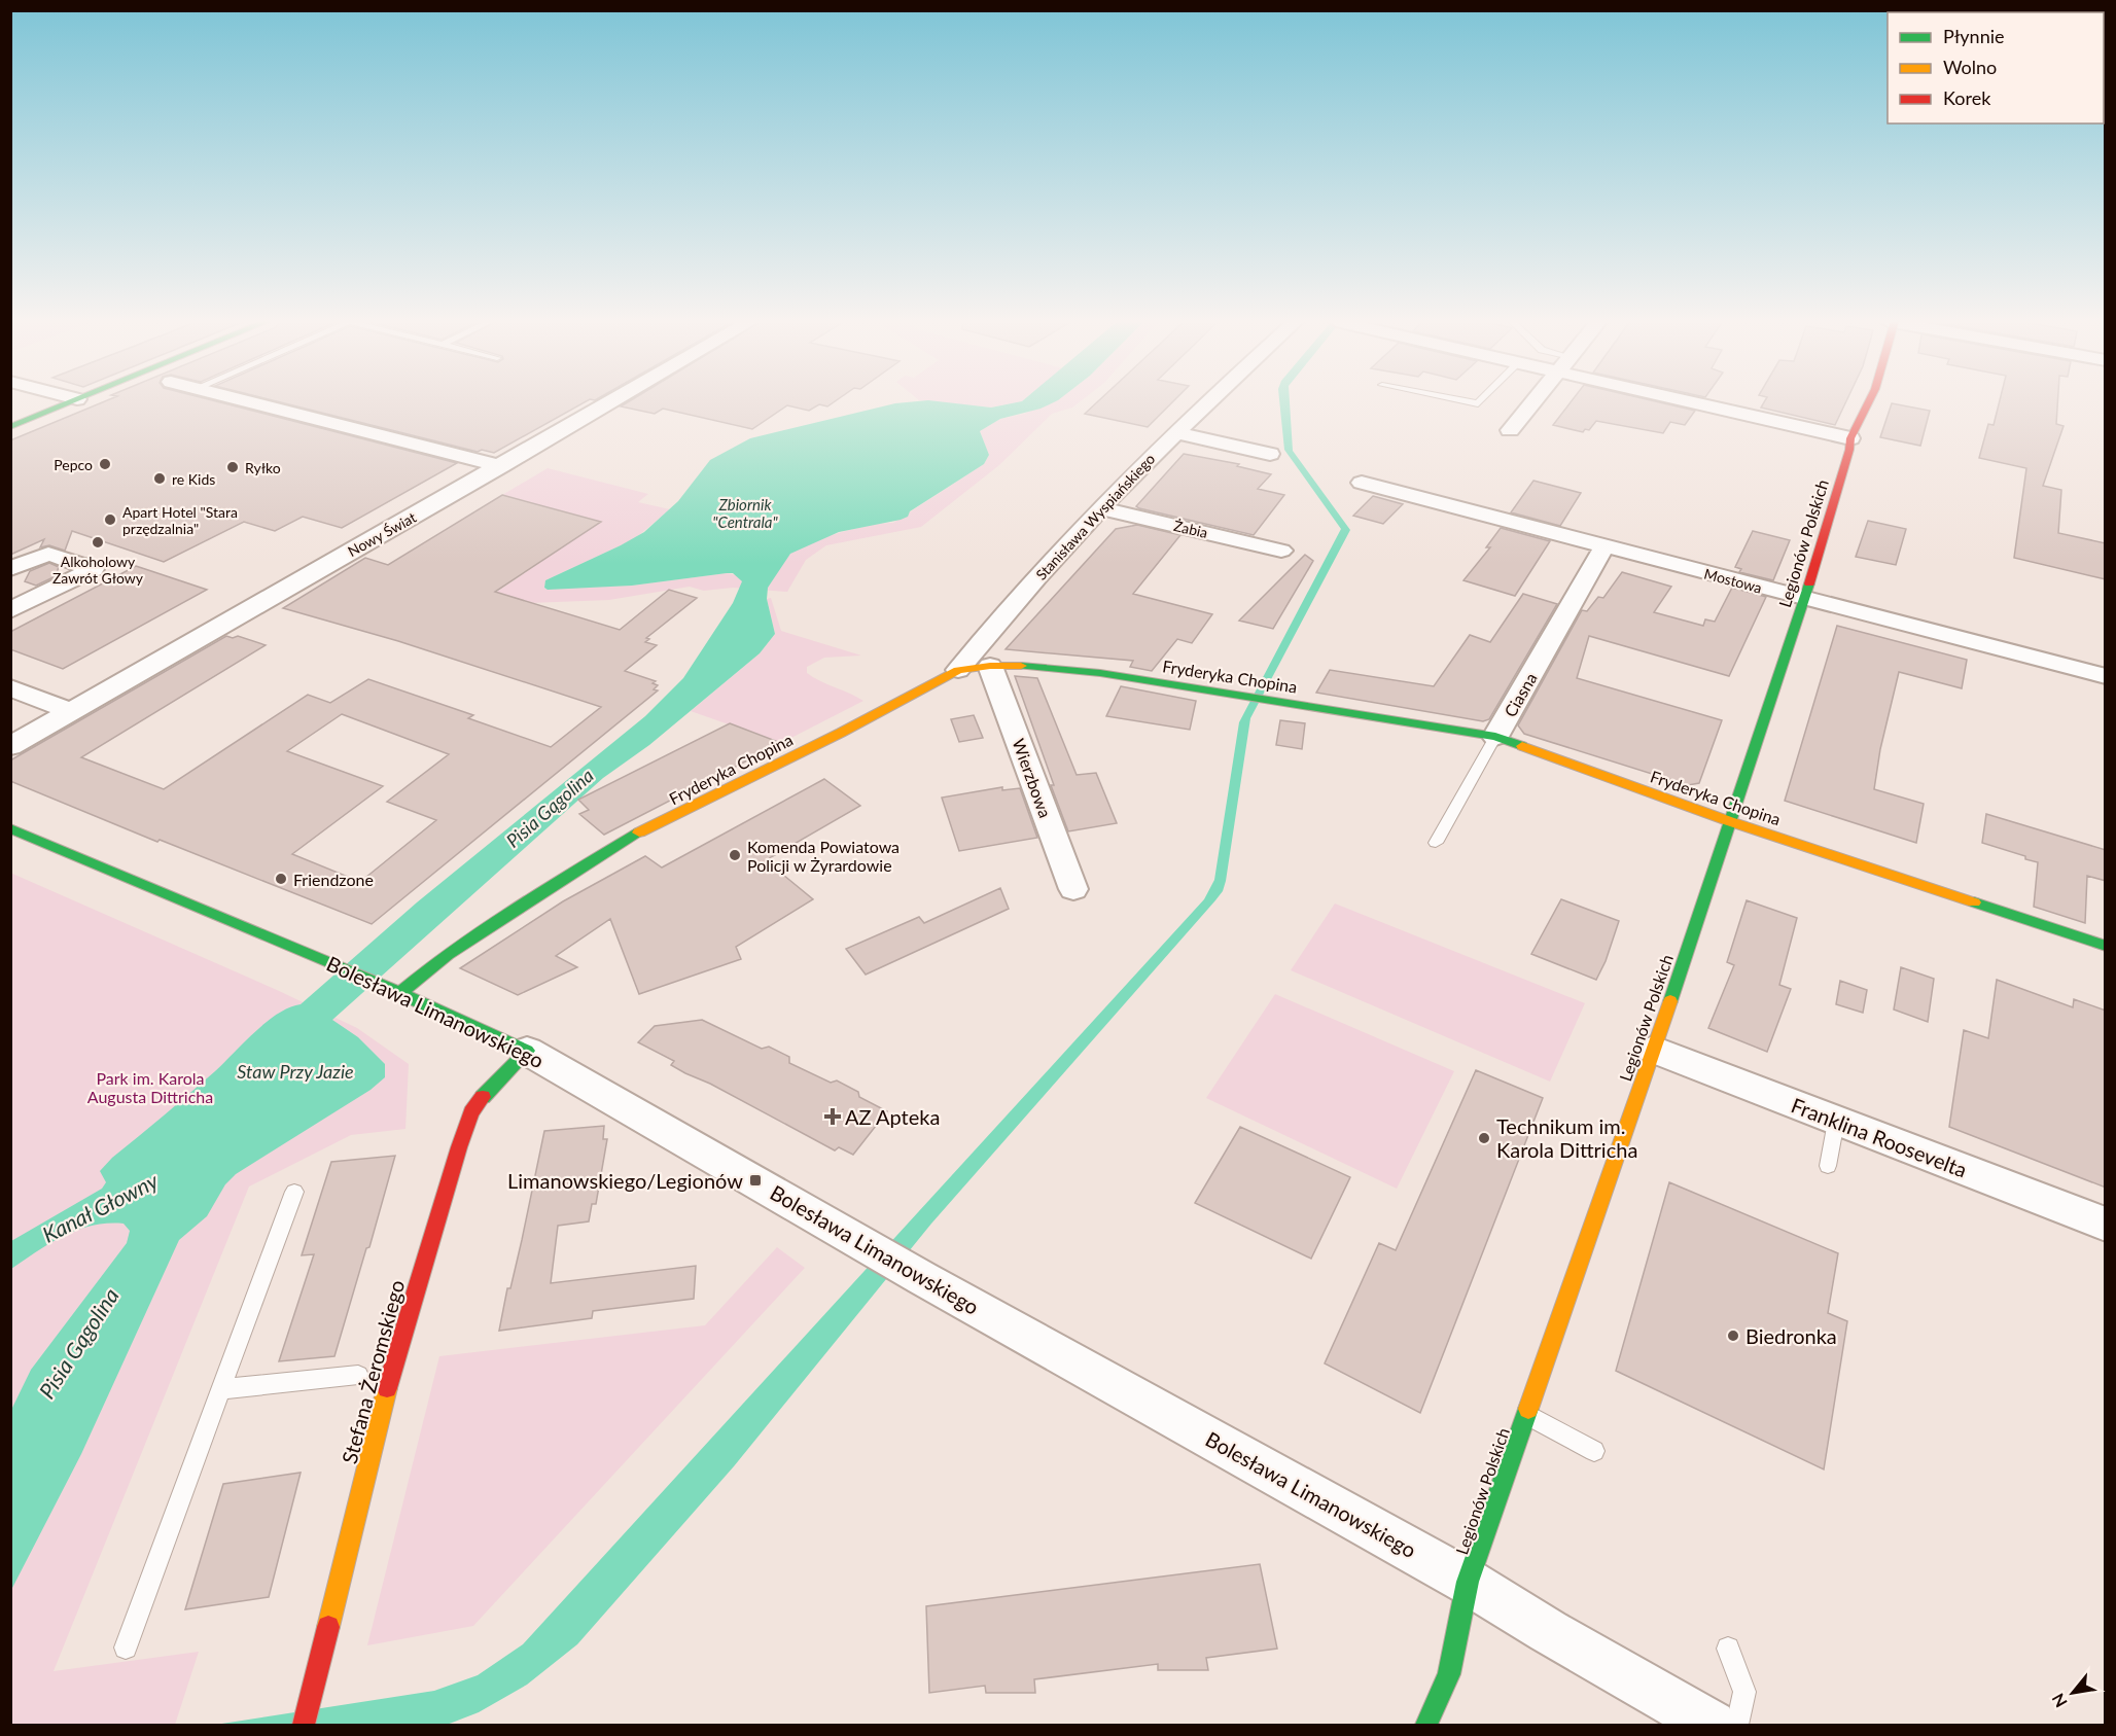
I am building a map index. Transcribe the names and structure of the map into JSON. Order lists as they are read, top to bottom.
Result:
{
  "streets": {
    "street": [
      "Stanisława Wyspiańskiego",
      "Żabia",
      "Nowy Świat",
      "Legionów Polskich",
      "Mostowa",
      "Fryderyka Chopina",
      "Ciasna",
      "Wierzbowa",
      "Bolesława Limanowskiego",
      "Franklina Roosevelta",
      "Stefana Żeromskiego"
    ]
  },
  "crossings": [
    ["Stanisława Wyspiańskiego", "Żabia"],
    ["Stanisława Wyspiańskiego", "Fryderyka Chopina"],
    ["Legionów Polskich", "Mostowa"],
    ["Legionów Polskich", "Fryderyka Chopina"],
    ["Legionów Polskich", "Bolesława Limanowskiego"],
    ["Legionów Polskich", "Franklina Roosevelta"],
    ["Mostowa", "Ciasna"],
    ["Fryderyka Chopina", "Ciasna"],
    ["Fryderyka Chopina", "Wierzbowa"],
    ["Fryderyka Chopina", "Bolesława Limanowskiego"],
    ["Bolesława Limanowskiego", "Stefana Żeromskiego"]
  ],
  "water": [
    "Zbiornik \"Centrala\"",
    "Pisia Gągolina",
    "Staw Przy Jazie",
    "Kanał Głowny"
  ],
  "parks": ["Park im. Karola Augusta Dittricha"],
  "places": {
    "other": [
      "Pepco",
      "Ryłko",
      "re Kids",
      "Apart Hotel \"Stara przędzalnia\"",
      "Alkoholowy Zawrót Głowy",
      "Komenda Powiatowa Policji w Żyrardowie",
      "Friendzone",
      "Technikum im. Karola Dittricha",
      "Biedronka"
    ],
    "health": ["AZ Apteka"],
    "transit": ["Limanowskiego/Legionów"]
  },
  "legend": ["Płynnie", "Wolno", "Korek"],
  "north": "bottom left"
}
